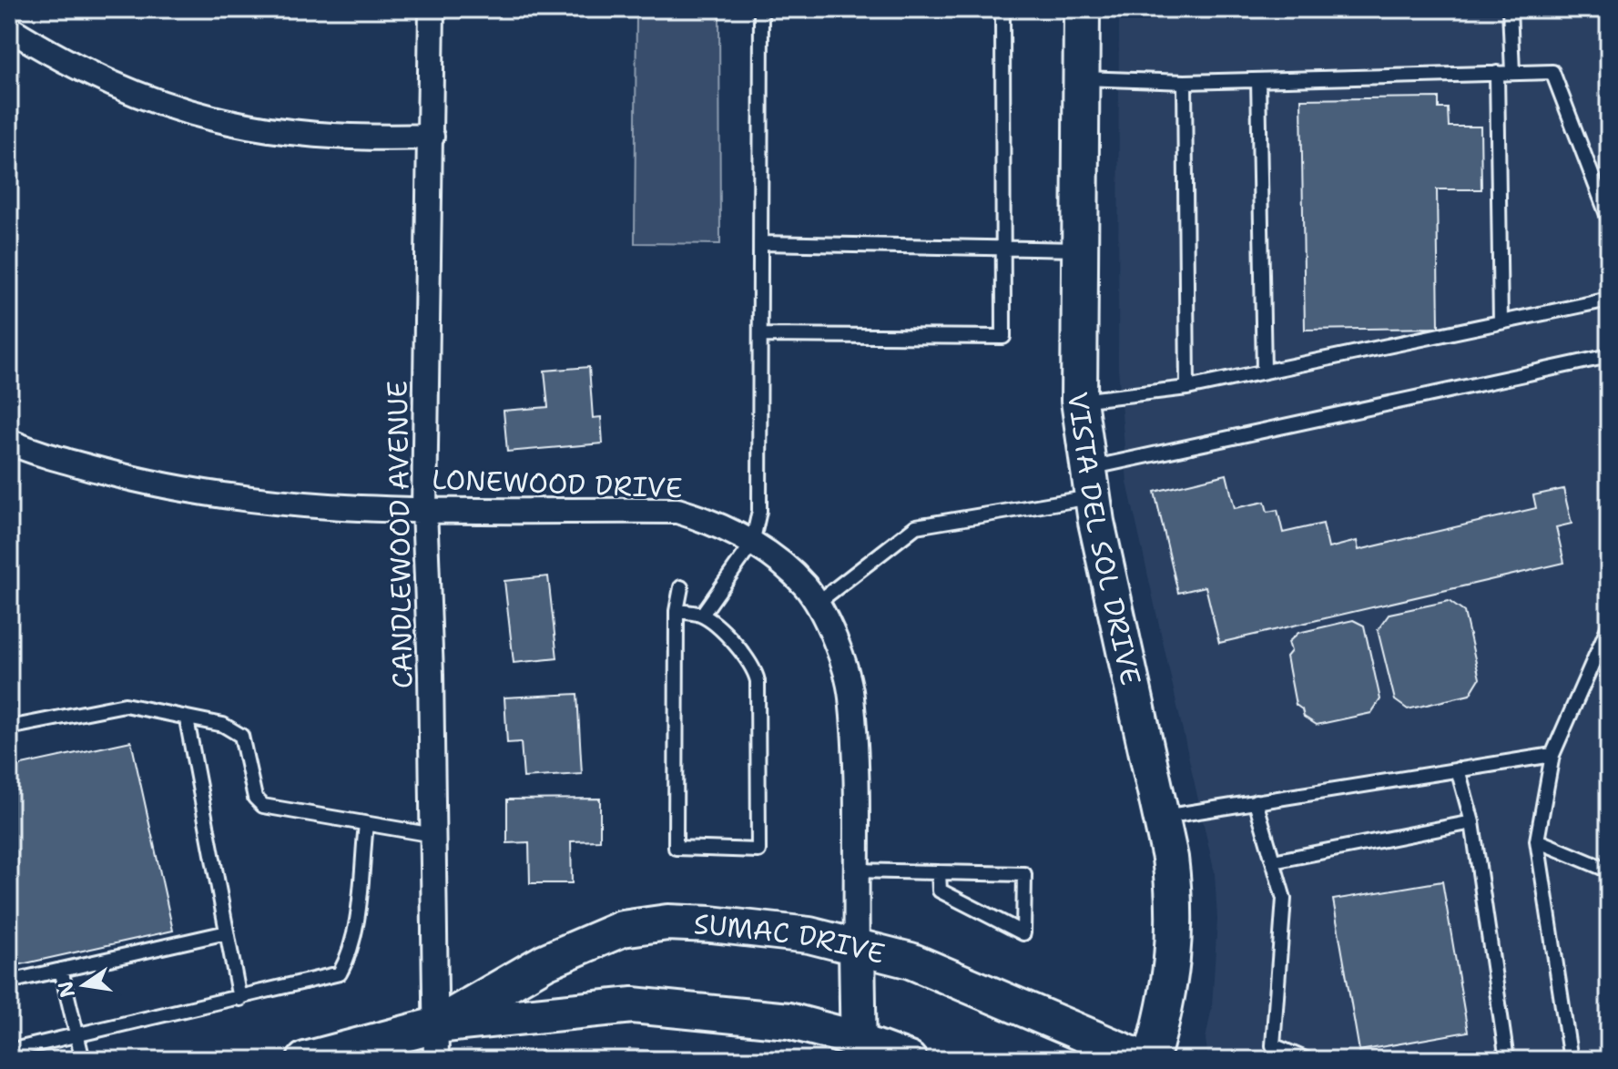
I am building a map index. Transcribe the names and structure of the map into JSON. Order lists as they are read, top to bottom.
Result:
{
  "streets": {
    "street": [
      "LONEWOOD DRIVE",
      "CANDLEWOOD AVENUE",
      "VISTA DEL SOL DRIVE",
      "SUMAC DRIVE"
    ]
  },
  "crossings": [
    ["LONEWOOD DRIVE", "CANDLEWOOD AVENUE"],
    ["LONEWOOD DRIVE", "SUMAC DRIVE"],
    ["CANDLEWOOD AVENUE", "SUMAC DRIVE"]
  ],
  "north": "left"
}
